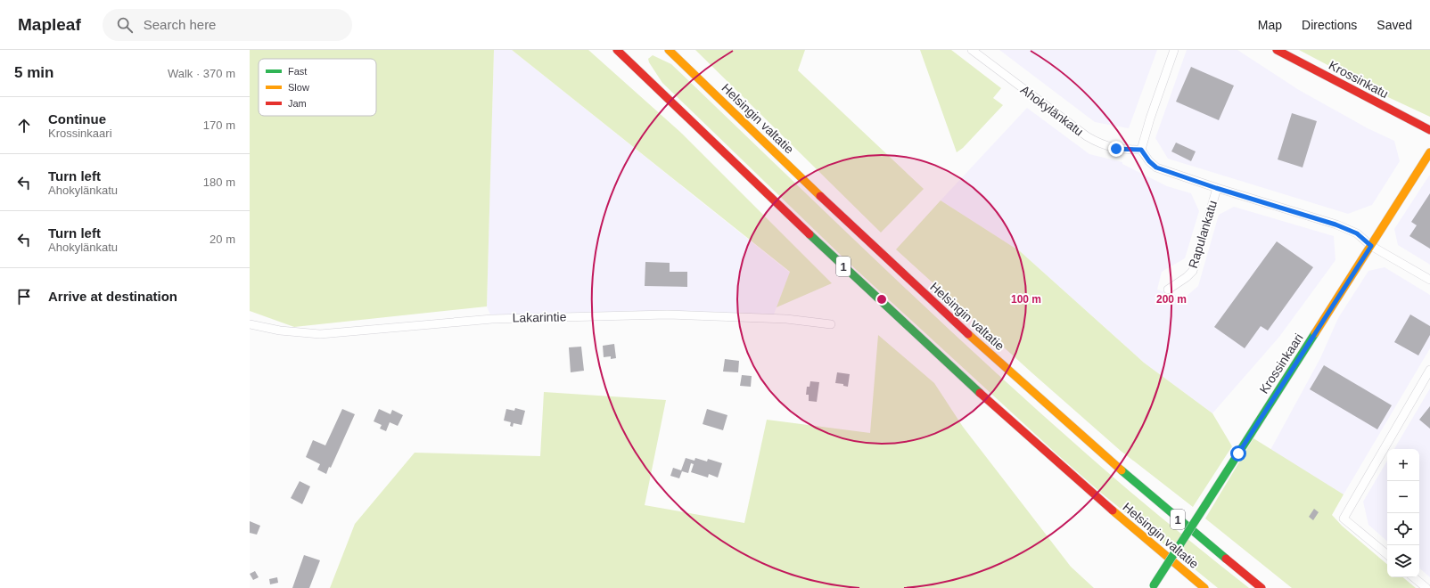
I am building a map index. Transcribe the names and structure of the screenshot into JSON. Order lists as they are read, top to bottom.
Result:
{
  "streets": {
    "main road": [
      "Krossinkatu",
      "Helsingin valtatie",
      "1",
      "Krossinkaari"
    ],
    "street": ["Ahokylänkatu", "Rapulankatu", "Lakarintie"]
  },
  "legend": ["Fast", "Slow", "Jam"],
  "page": {
    "header": "Mapleaf",
    "search": "Search here",
    "nav": ["Map", "Directions", "Saved"],
    "heading": ["5 min", "Walk · 370 m"],
    "list": [
      ["Continue", "Krossinkaari", "170 m"],
      ["Turn left", "Ahokylänkatu", "180 m"],
      ["Turn left", "Ahokylänkatu", "20 m"],
      "Arrive at destination"
    ],
    "map_buttons": ["+", "−"]
  },
  "rings": ["100 m", "200 m"]
}
